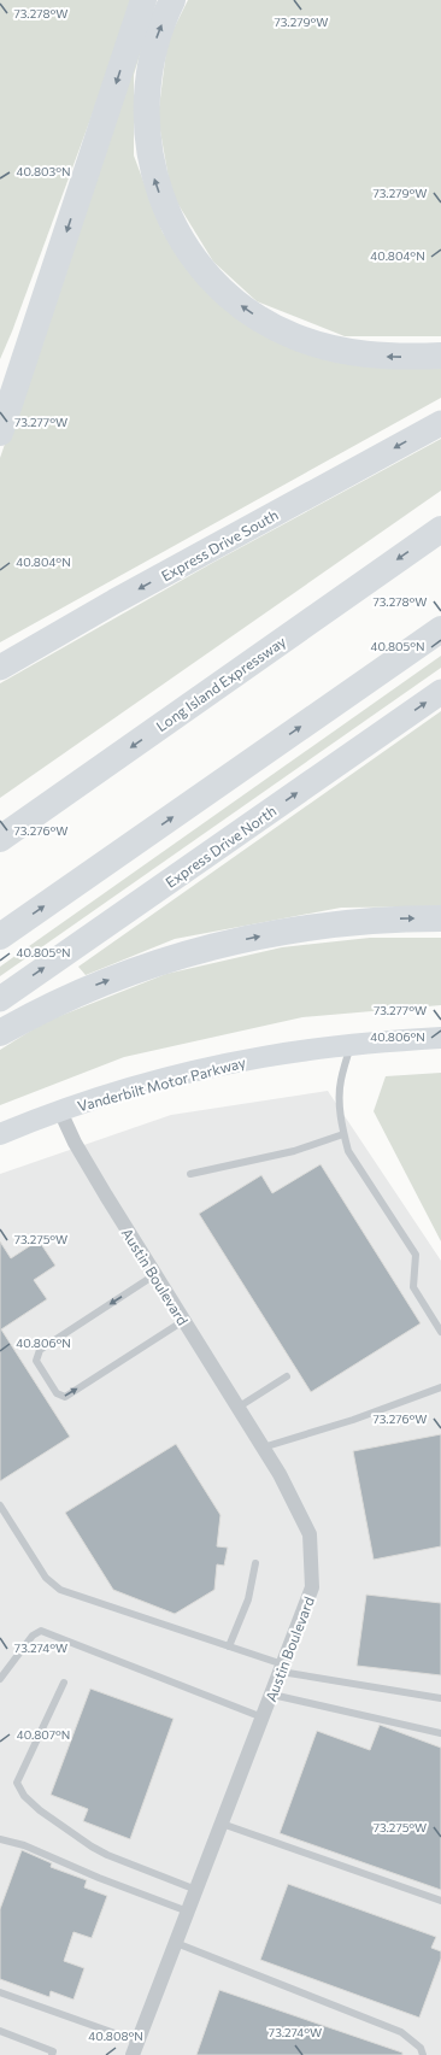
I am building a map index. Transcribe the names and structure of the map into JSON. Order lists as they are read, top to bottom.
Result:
{
  "streets": {
    "highway": ["Express Drive South", "Long Island Expressway", "Express Drive North"],
    "main road": ["Vanderbilt Motor Parkway"],
    "street": ["Austin Boulevard"]
  },
  "crossings": [
    ["Vanderbilt Motor Parkway", "Austin Boulevard"]
  ],
  "coordinates": [
    "73.278°W",
    "73.279°W",
    "40.803°N",
    "40.804°N",
    "73.277°W",
    "40.805°N",
    "73.276°W",
    "40.806°N",
    "73.275°W",
    "73.274°W",
    "40.807°N",
    "40.808°N"
  ]
}
